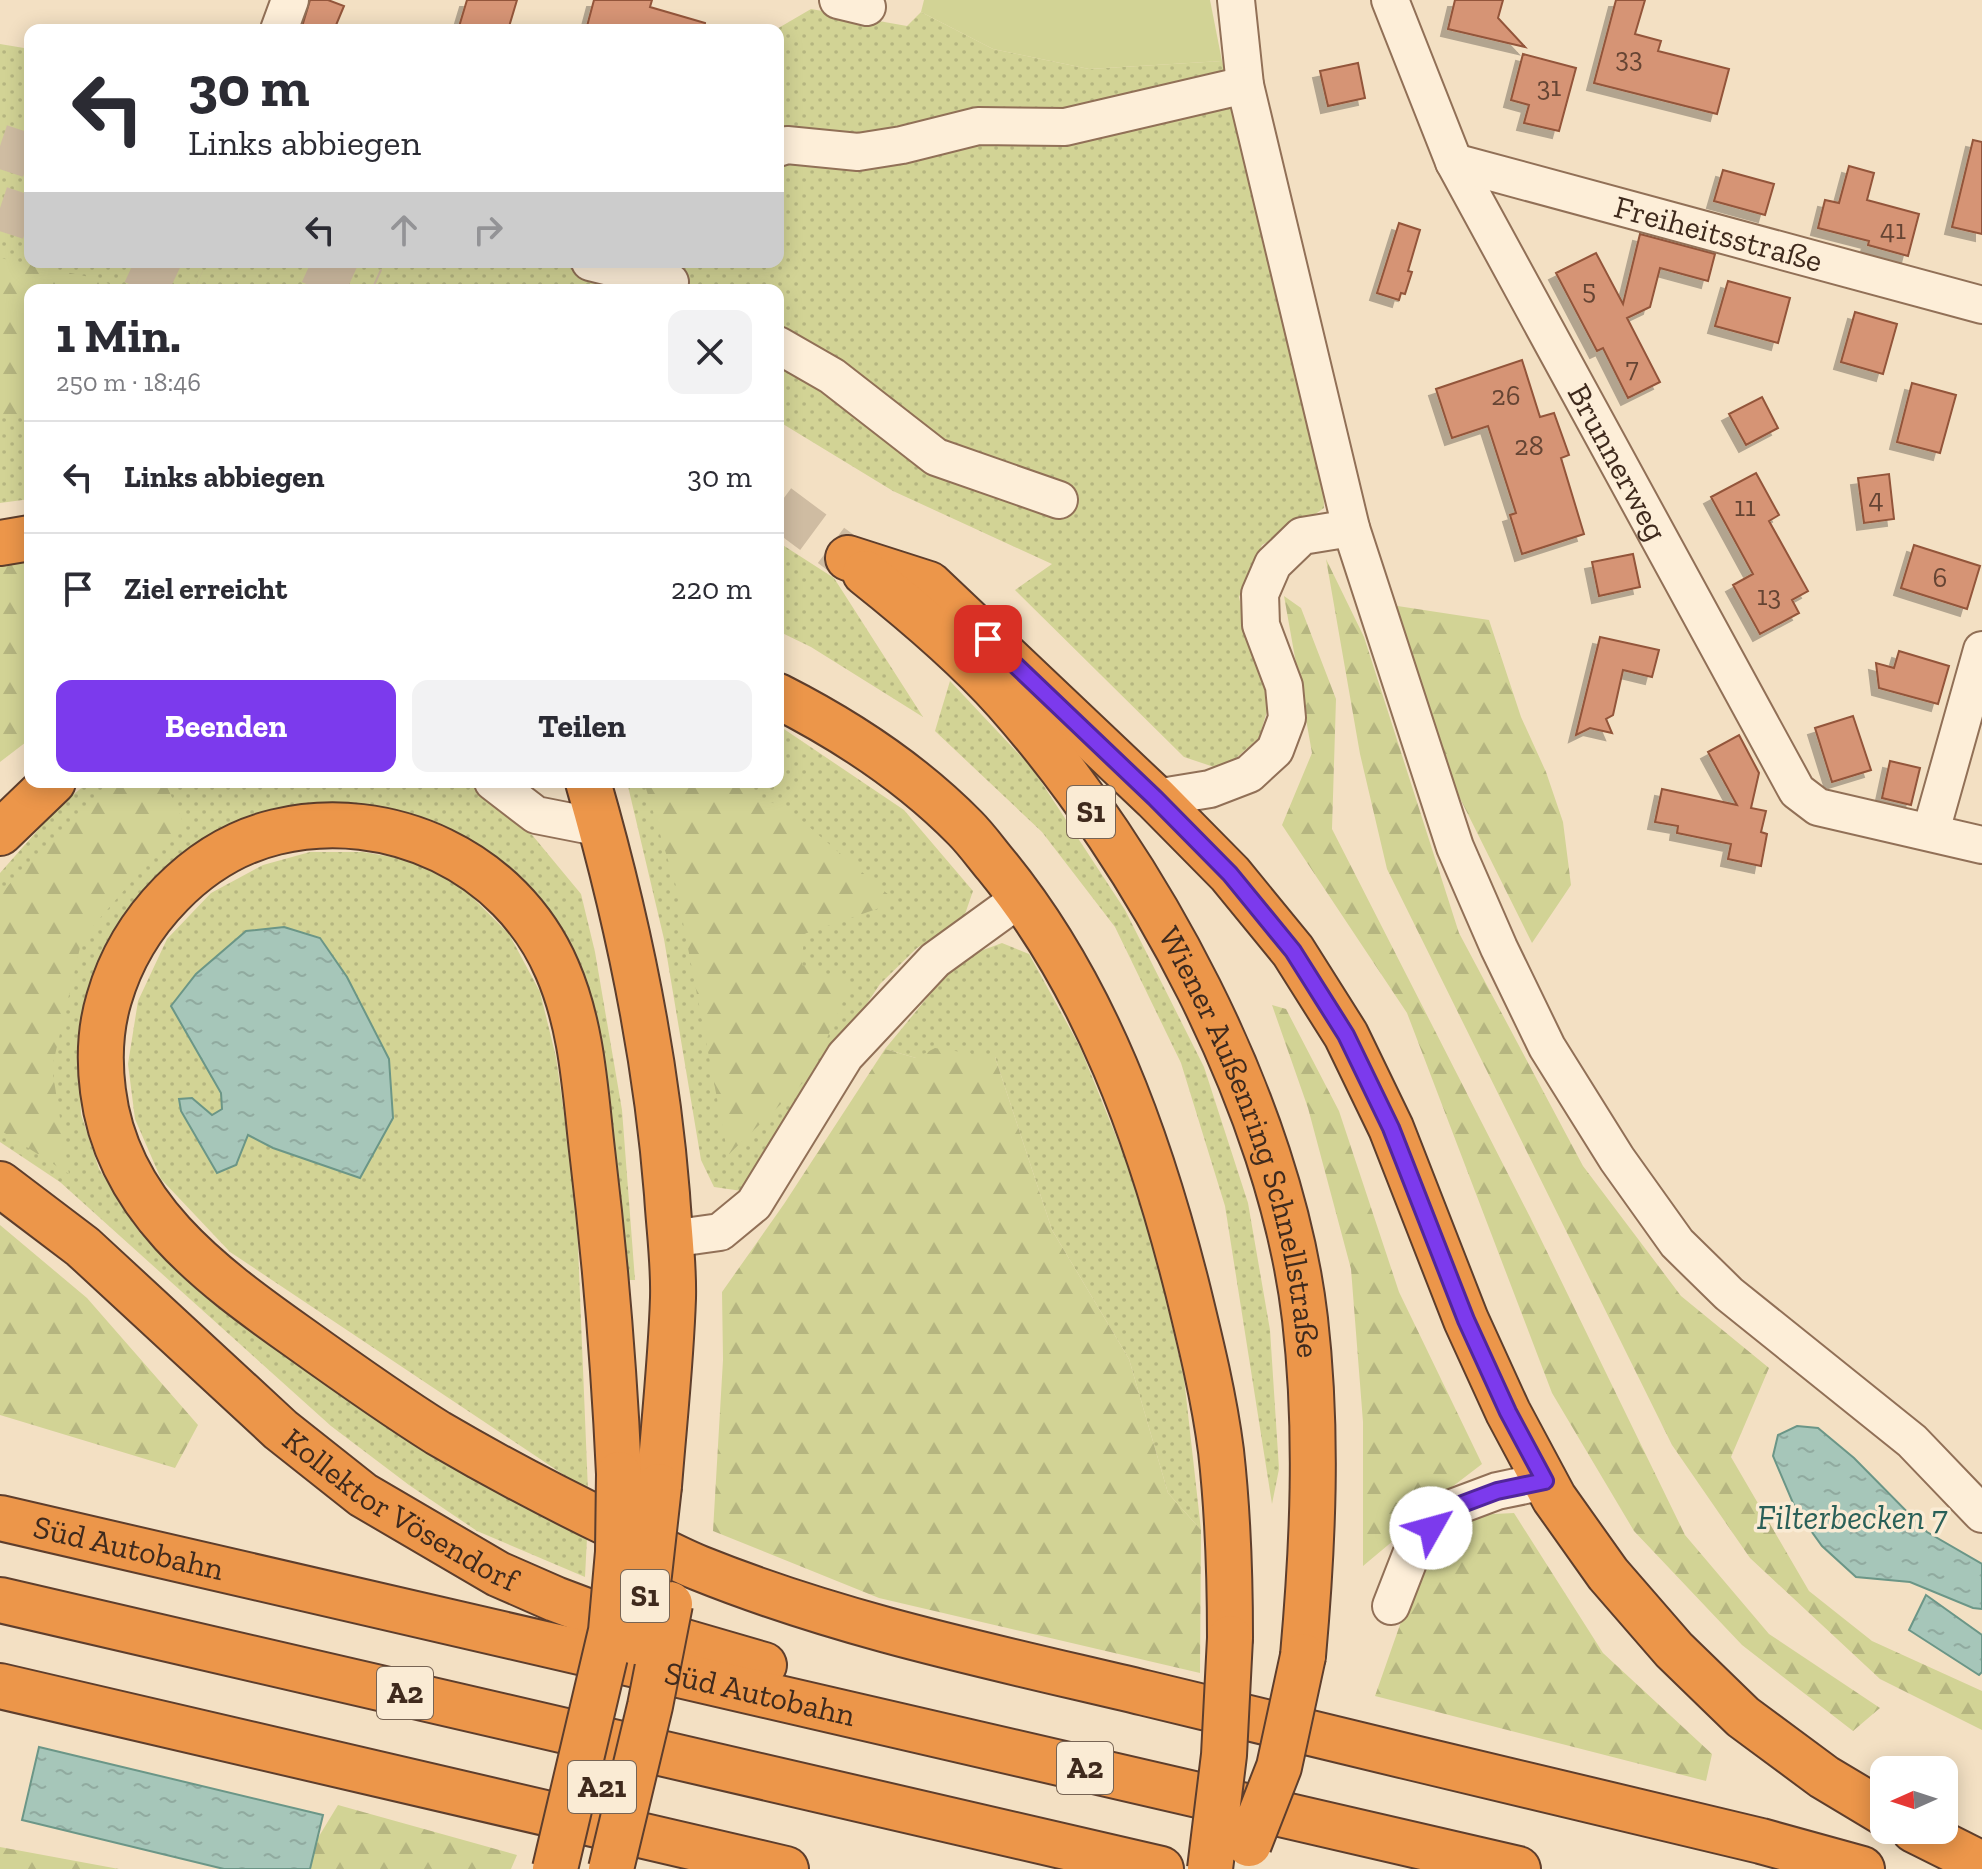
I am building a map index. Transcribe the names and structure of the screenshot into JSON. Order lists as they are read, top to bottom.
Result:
{
  "streets": {
    "highway": [
      "S1",
      "Wiener Außenring Schnellstraße",
      "Kollektor Vösendorf",
      "Süd Autobahn",
      "A2",
      "A21"
    ],
    "street": ["Freiheitsstraße", "Brunnerweg"]
  },
  "crossings": [
    ["Freiheitsstraße", "Brunnerweg"],
    ["S1", "A21"],
    ["Kollektor Vösendorf", "Süd Autobahn"]
  ],
  "water": ["Filterbecken 7"],
  "house_numbers": [
    "33",
    "31",
    "41",
    "5",
    "7",
    "26",
    "28",
    "4",
    "11",
    "6",
    "13"
  ],
  "north": "left",
  "page": {
    "turn": ["30 m", "Links abbiegen"],
    "heading": ["1 Min.", "250 m · 18:46"],
    "list": [
      {
        "name": "Links abbiegen",
        "value": "30 m"
      },
      {
        "name": "Ziel erreicht",
        "value": "220 m"
      }
    ],
    "buttons": ["Beenden", "Teilen"]
  }
}
